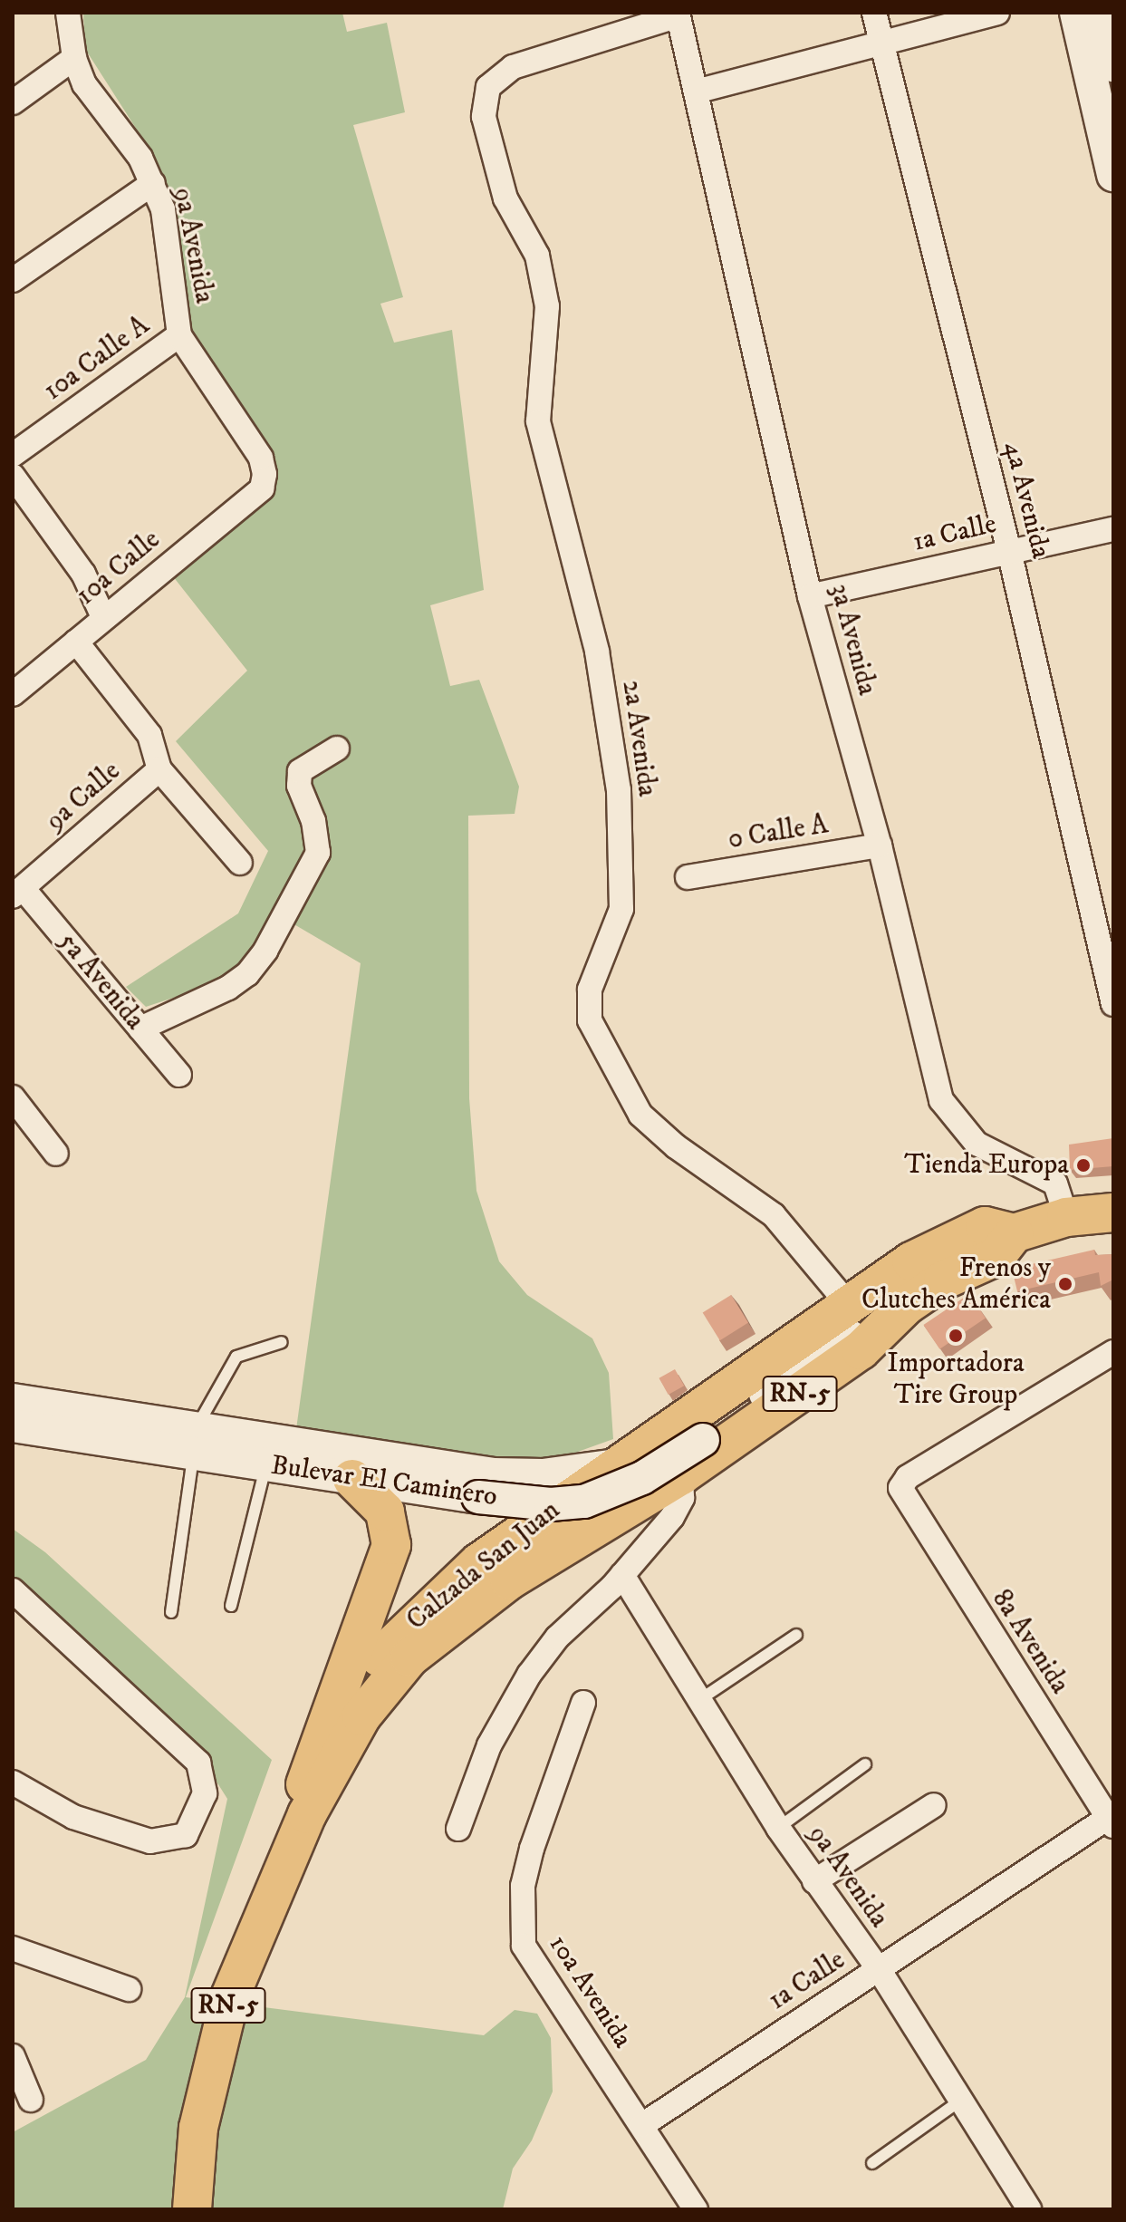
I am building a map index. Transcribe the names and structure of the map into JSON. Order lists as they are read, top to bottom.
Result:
{
  "streets": {
    "main road": ["RN-5", "Bulevar El Caminero", "Calzada San Juan"],
    "street": [
      "9a Avenida",
      "10a Calle A",
      "4a Avenida",
      "1a Calle",
      "10a Calle",
      "3a Avenida",
      "2a Avenida",
      "9a Calle",
      "0 Calle A",
      "5a Avenida",
      "8a Avenida",
      "10a Avenida"
    ]
  },
  "crossings": [
    ["9a Avenida", "10a Calle A"],
    ["9a Avenida", "1a Calle"],
    ["9a Avenida", "10a Calle"],
    ["4a Avenida", "1a Calle"],
    ["1a Calle", "3a Avenida"],
    ["1a Calle", "8a Avenida"],
    ["1a Calle", "10a Avenida"],
    ["3a Avenida", "2a Avenida"],
    ["3a Avenida", "0 Calle A"],
    ["3a Avenida", "Calzada San Juan"],
    ["2a Avenida", "Calzada San Juan"],
    ["9a Calle", "5a Avenida"],
    ["RN-5", "Calzada San Juan"],
    ["Bulevar El Caminero", "Calzada San Juan"]
  ],
  "places": ["Tienda Europa", "Frenos y Clutches América", "Importadora Tire Group"]
}
